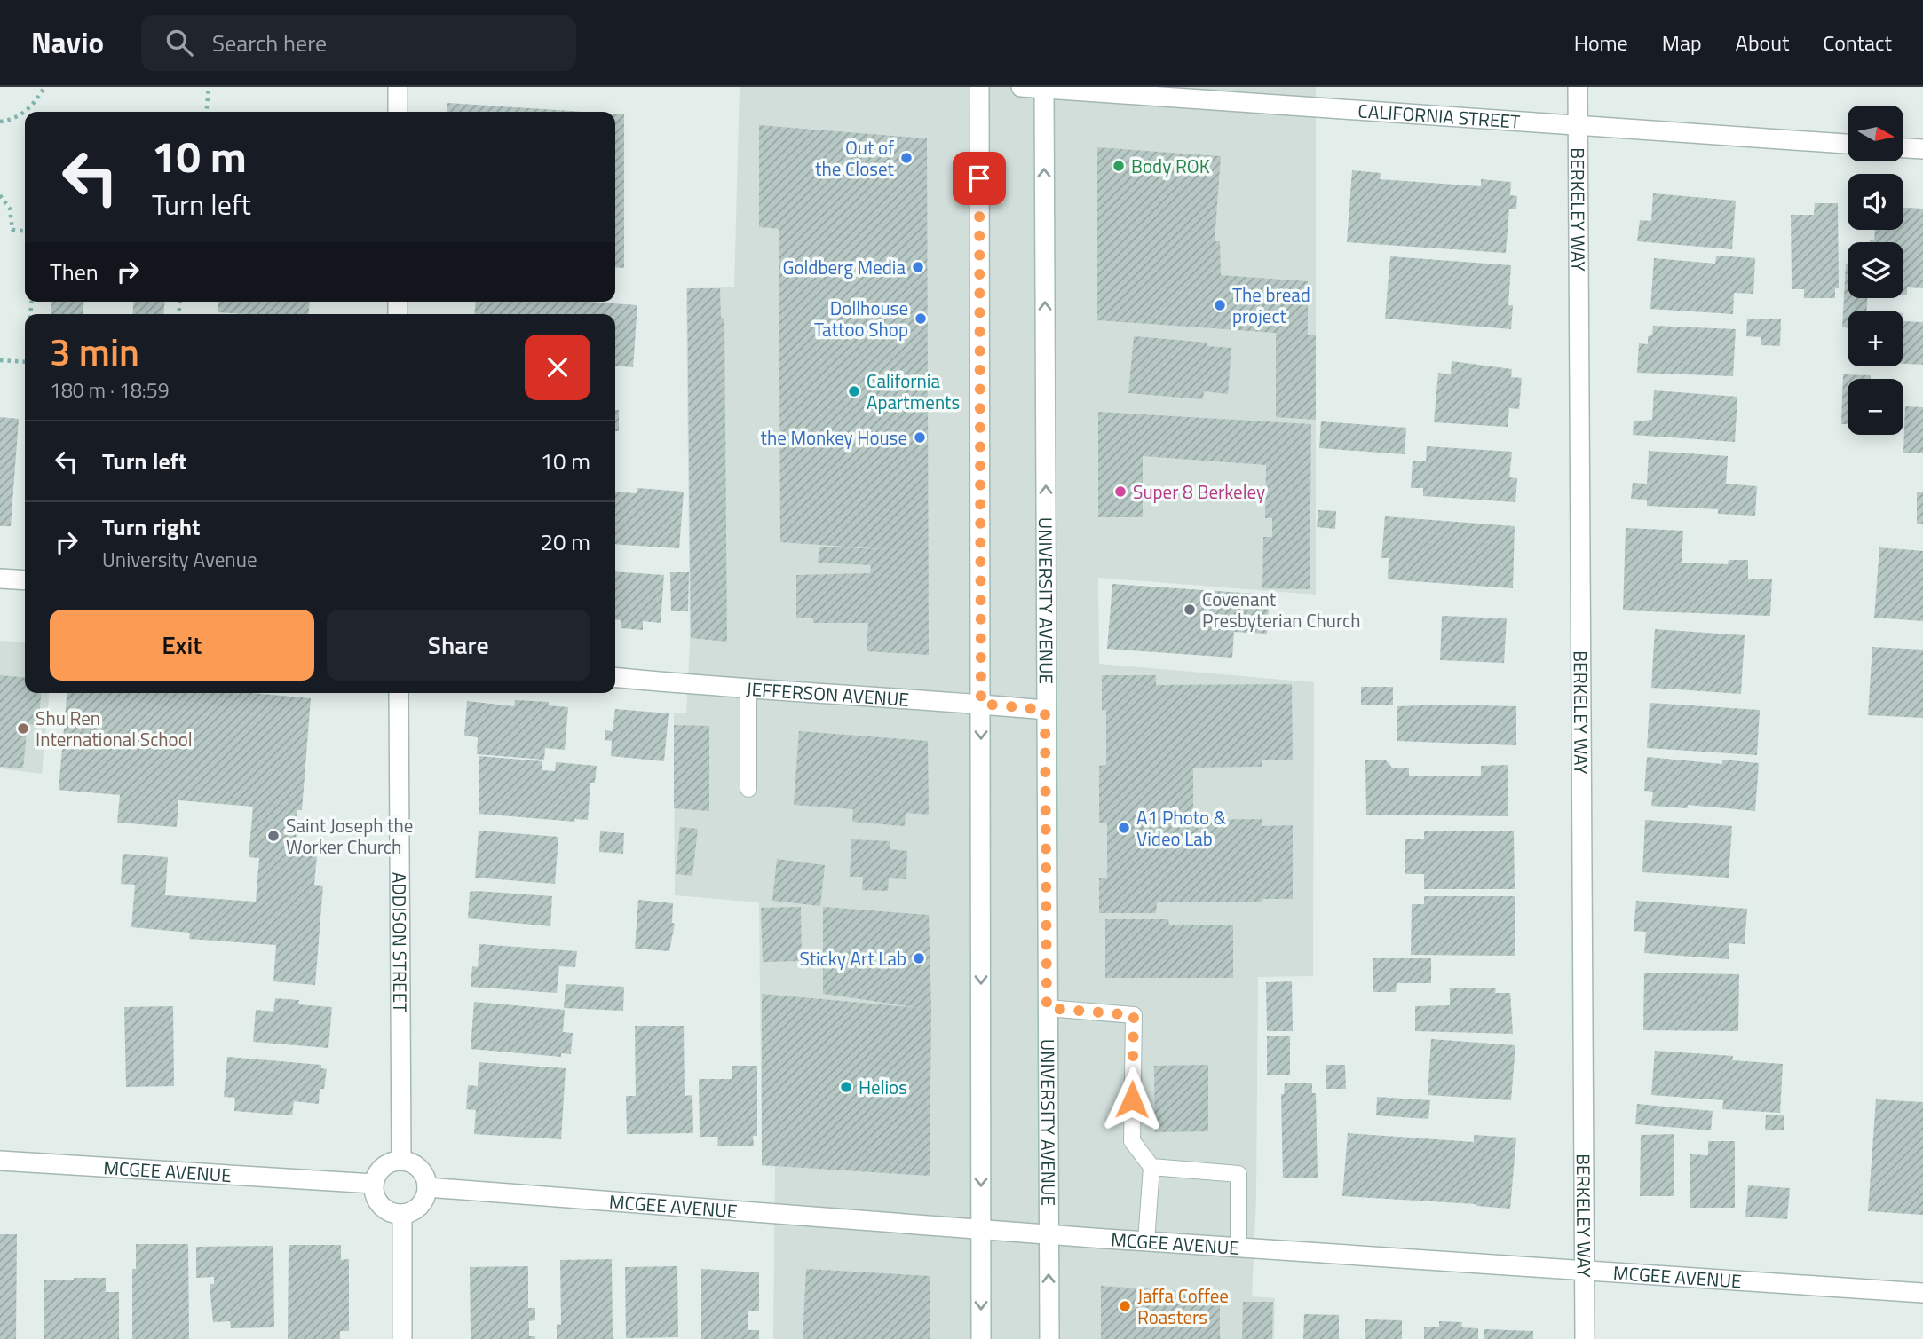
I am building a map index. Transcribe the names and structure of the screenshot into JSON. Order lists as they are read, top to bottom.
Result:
{
  "streets": {
    "street": [
      "CALIFORNIA STREET",
      "BERKELEY WAY",
      "UNIVERSITY AVENUE",
      "JEFFERSON AVENUE",
      "ADDISON STREET",
      "MCGEE AVENUE"
    ]
  },
  "crossings": [
    ["CALIFORNIA STREET", "BERKELEY WAY"],
    ["CALIFORNIA STREET", "UNIVERSITY AVENUE"],
    ["BERKELEY WAY", "MCGEE AVENUE"],
    ["UNIVERSITY AVENUE", "JEFFERSON AVENUE"],
    ["UNIVERSITY AVENUE", "MCGEE AVENUE"],
    ["ADDISON STREET", "MCGEE AVENUE"]
  ],
  "places": [
    "Out of the Closet",
    "Body ROK",
    "Goldberg Media",
    "The bread project",
    "Dollhouse Tattoo Shop",
    "California Apartments",
    "the Monkey House",
    "Super 8 Berkeley",
    "Covenant Presbyterian Church",
    "Shu Ren International School",
    "A1 Photo & Video Lab",
    "Saint Joseph the Worker Church",
    "Sticky Art Lab",
    "Helios",
    "Jaffa Coffee Roasters"
  ],
  "north": "right",
  "page": {
    "header": "Navio",
    "search": "Search here",
    "nav": [
      "Home",
      "Map",
      "About",
      "Contact"
    ],
    "map_buttons": ["+", "−"],
    "turn": ["10 m", "Turn left"],
    "then": "Then",
    "heading": ["3 min", "180 m · 18:59"],
    "list": [
      {
        "name": "Turn left",
        "value": "10 m"
      },
      {
        "name": "Turn right",
        "note": "University Avenue",
        "value": "20 m"
      }
    ],
    "buttons": ["Exit", "Share"]
  }
}
